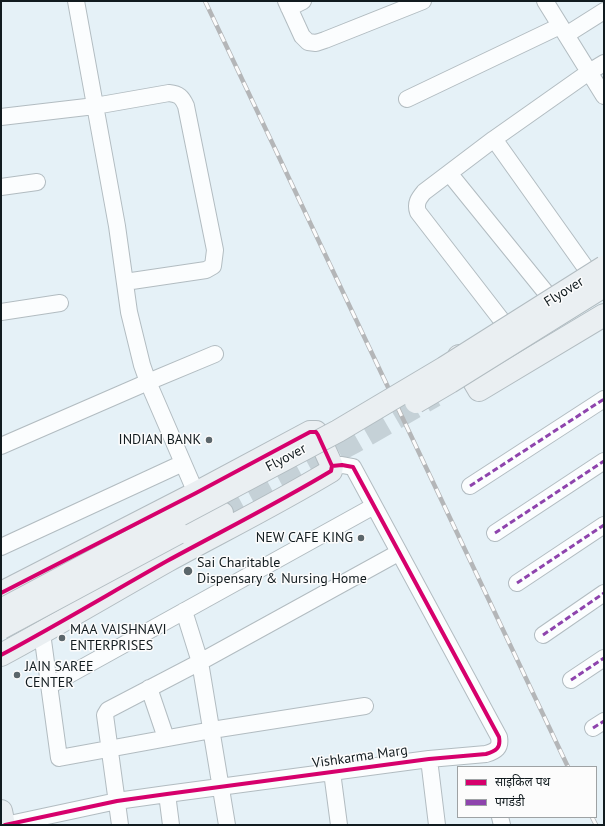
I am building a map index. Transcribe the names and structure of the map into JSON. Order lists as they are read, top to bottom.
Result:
{
  "streets": {
    "street": ["Flyover", "Vishkarma Marg"]
  },
  "places": [
    "INDIAN BANK",
    "NEW CAFE KING",
    "Sai Charitable Dispensary & Nursing Home",
    "MAA VAISHNAVI ENTERPRISES",
    "JAIN SAREE CENTER"
  ],
  "legend": ["साइकिल पथ", "पगडंडी"]
}
